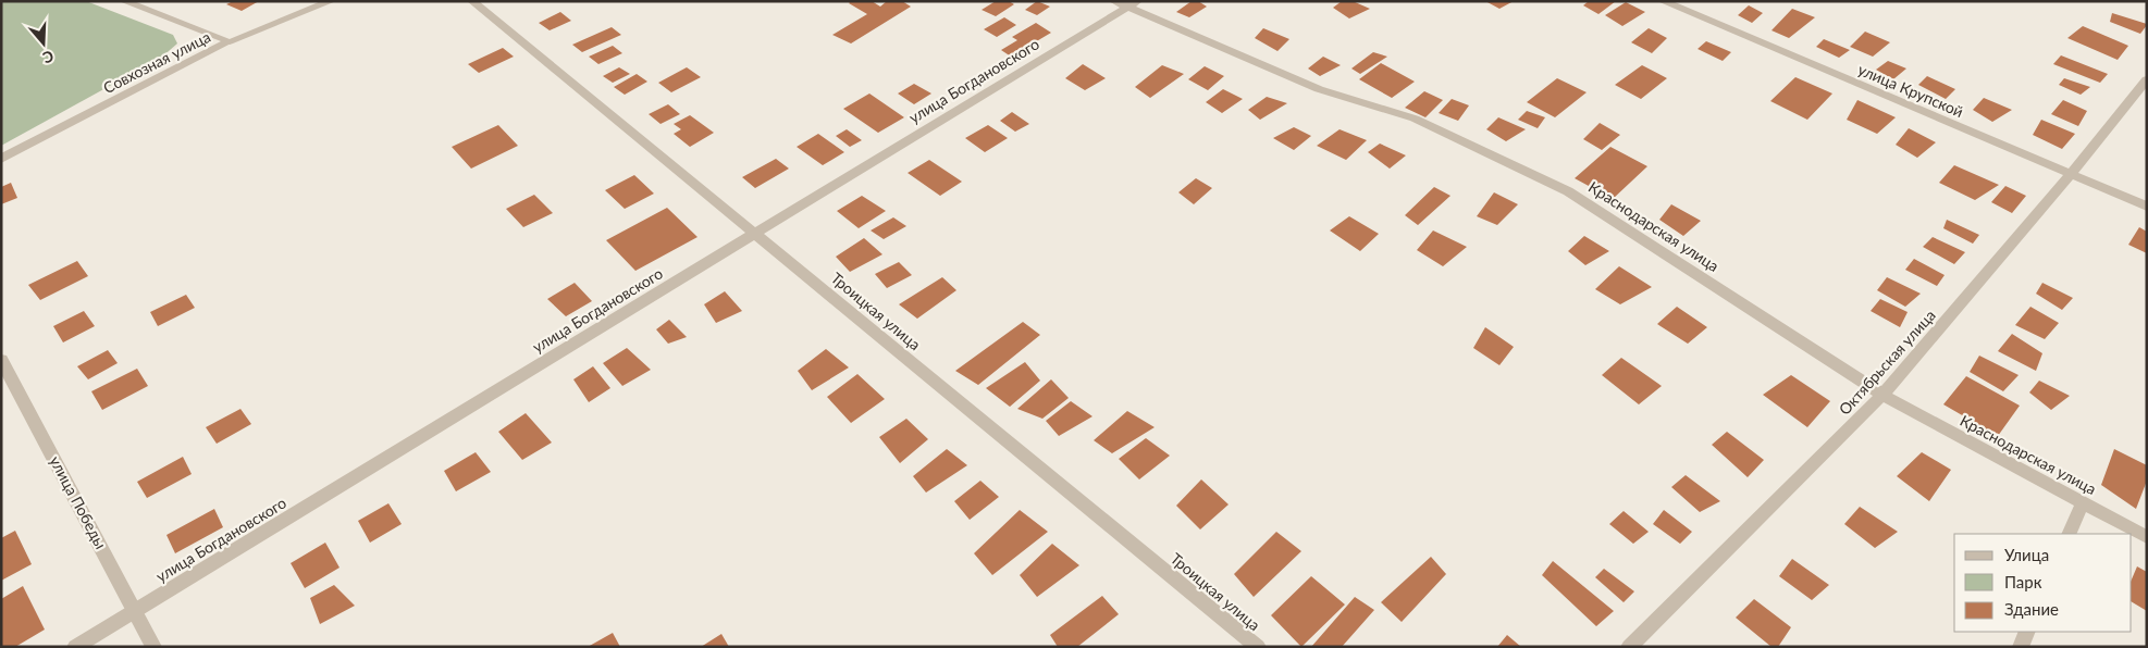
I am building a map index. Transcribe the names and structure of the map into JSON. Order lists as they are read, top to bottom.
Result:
{
  "streets": {
    "street": [
      "Совхозная улица",
      "улица Богдановского",
      "улица Крупской",
      "Краснодарская улица",
      "Троицкая улица",
      "Октябрьская улица",
      "улица Победы"
    ]
  },
  "crossings": [
    ["улица Богдановского", "Краснодарская улица"],
    ["улица Богдановского", "Троицкая улица"],
    ["улица Богдановского", "улица Победы"],
    ["улица Крупской", "Октябрьская улица"],
    ["Краснодарская улица", "Октябрьская улица"]
  ],
  "legend": ["Улица", "Парк", "Здание"],
  "north": "bottom"
}
